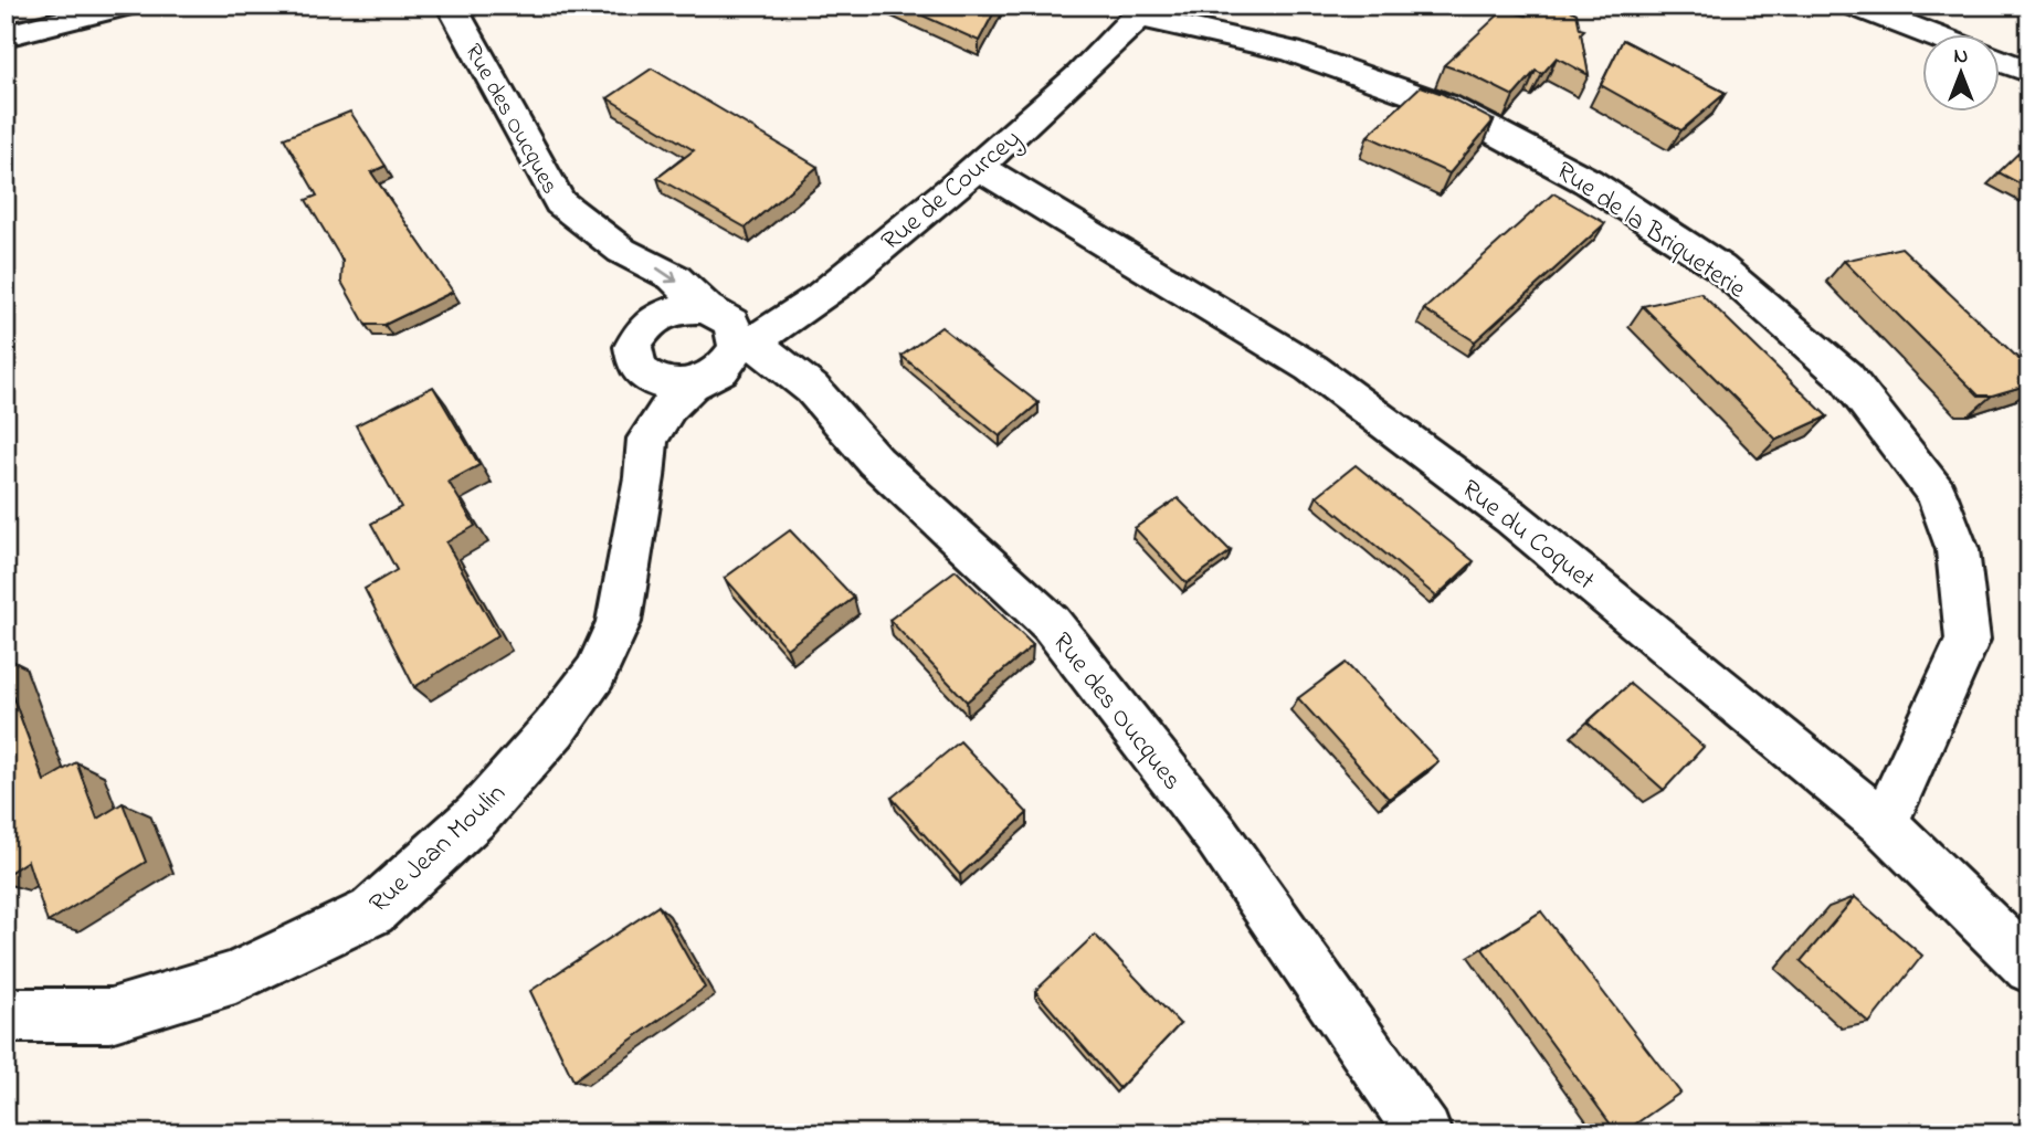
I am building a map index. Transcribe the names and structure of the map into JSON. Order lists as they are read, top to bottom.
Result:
{
  "streets": {
    "street": [
      "Rue des Oucques",
      "Rue de Courcey",
      "Rue de la Briqueterie",
      "Rue du Coquet",
      "Rue Jean Moulin"
    ]
  },
  "crossings": [
    ["Rue des Oucques", "Rue de Courcey"],
    ["Rue des Oucques", "Rue Jean Moulin"],
    ["Rue de Courcey", "Rue de la Briqueterie"],
    ["Rue de Courcey", "Rue du Coquet"],
    ["Rue de Courcey", "Rue Jean Moulin"],
    ["Rue de la Briqueterie", "Rue du Coquet"]
  ],
  "north": "top"
}
